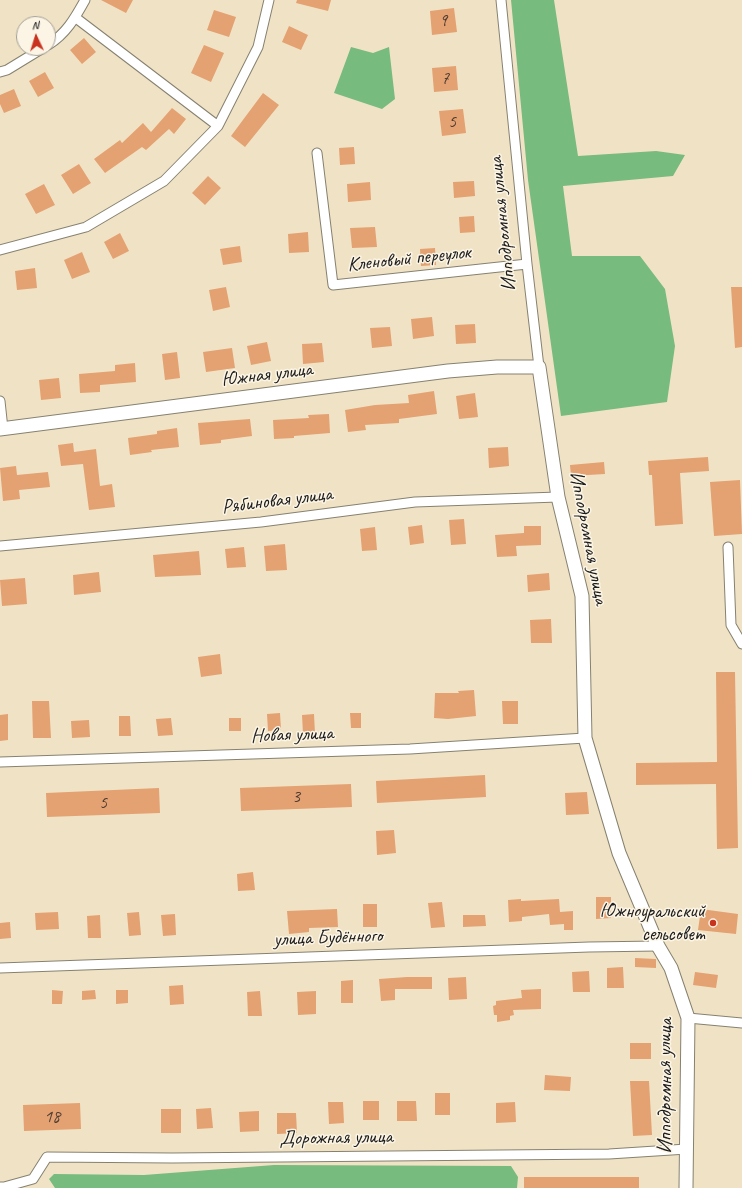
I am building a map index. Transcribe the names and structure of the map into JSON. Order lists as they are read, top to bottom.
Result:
{
  "streets": {
    "street": [
      "Ипподромная улица",
      "Кленовый переулок",
      "Южная улица",
      "Рябиновая улица",
      "Новая улица",
      "улица Будённого",
      "Дорожная улица"
    ]
  },
  "crossings": [
    ["Ипподромная улица", "Кленовый переулок"],
    ["Ипподромная улица", "Южная улица"],
    ["Ипподромная улица", "Рябиновая улица"],
    ["Ипподромная улица", "Новая улица"],
    ["Ипподромная улица", "улица Будённого"],
    ["Ипподромная улица", "Дорожная улица"]
  ],
  "places": ["Южноуральский сельсовет"],
  "house_numbers": [
    "9",
    "7",
    "5",
    "3",
    "5",
    "18"
  ],
  "north": "top"
}
